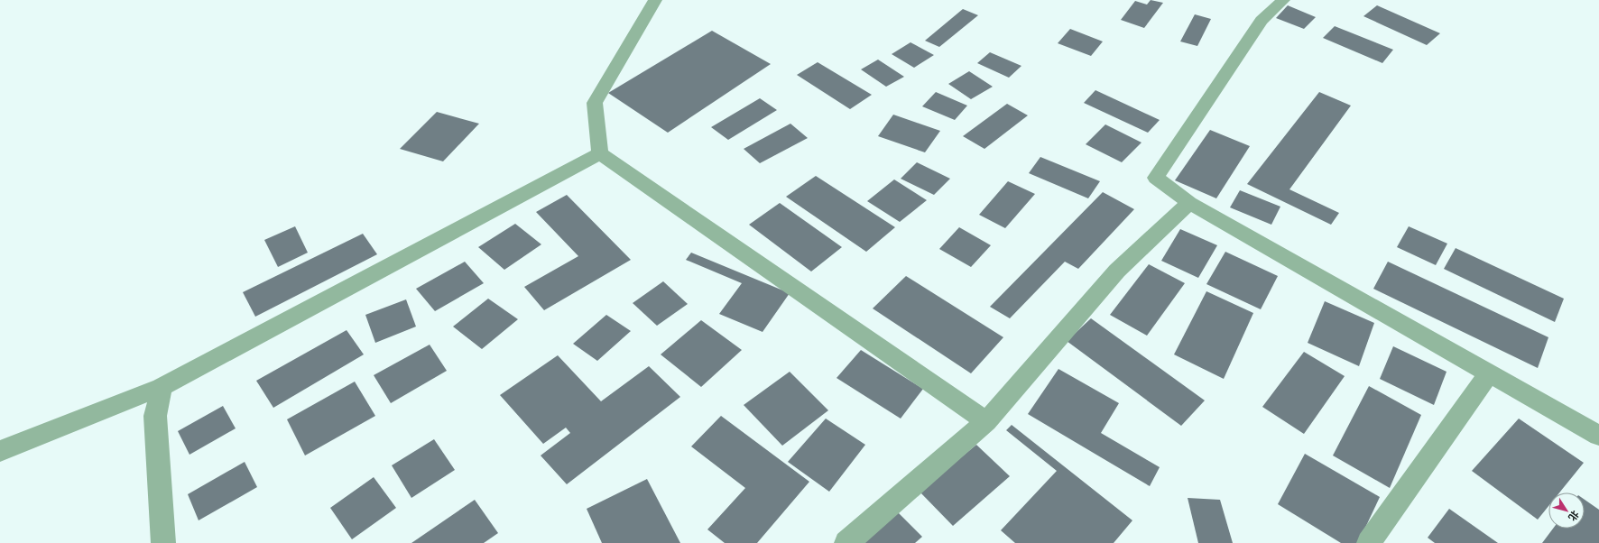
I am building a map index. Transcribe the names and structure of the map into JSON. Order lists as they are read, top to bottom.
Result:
{
  "north": "bottom right"
}
